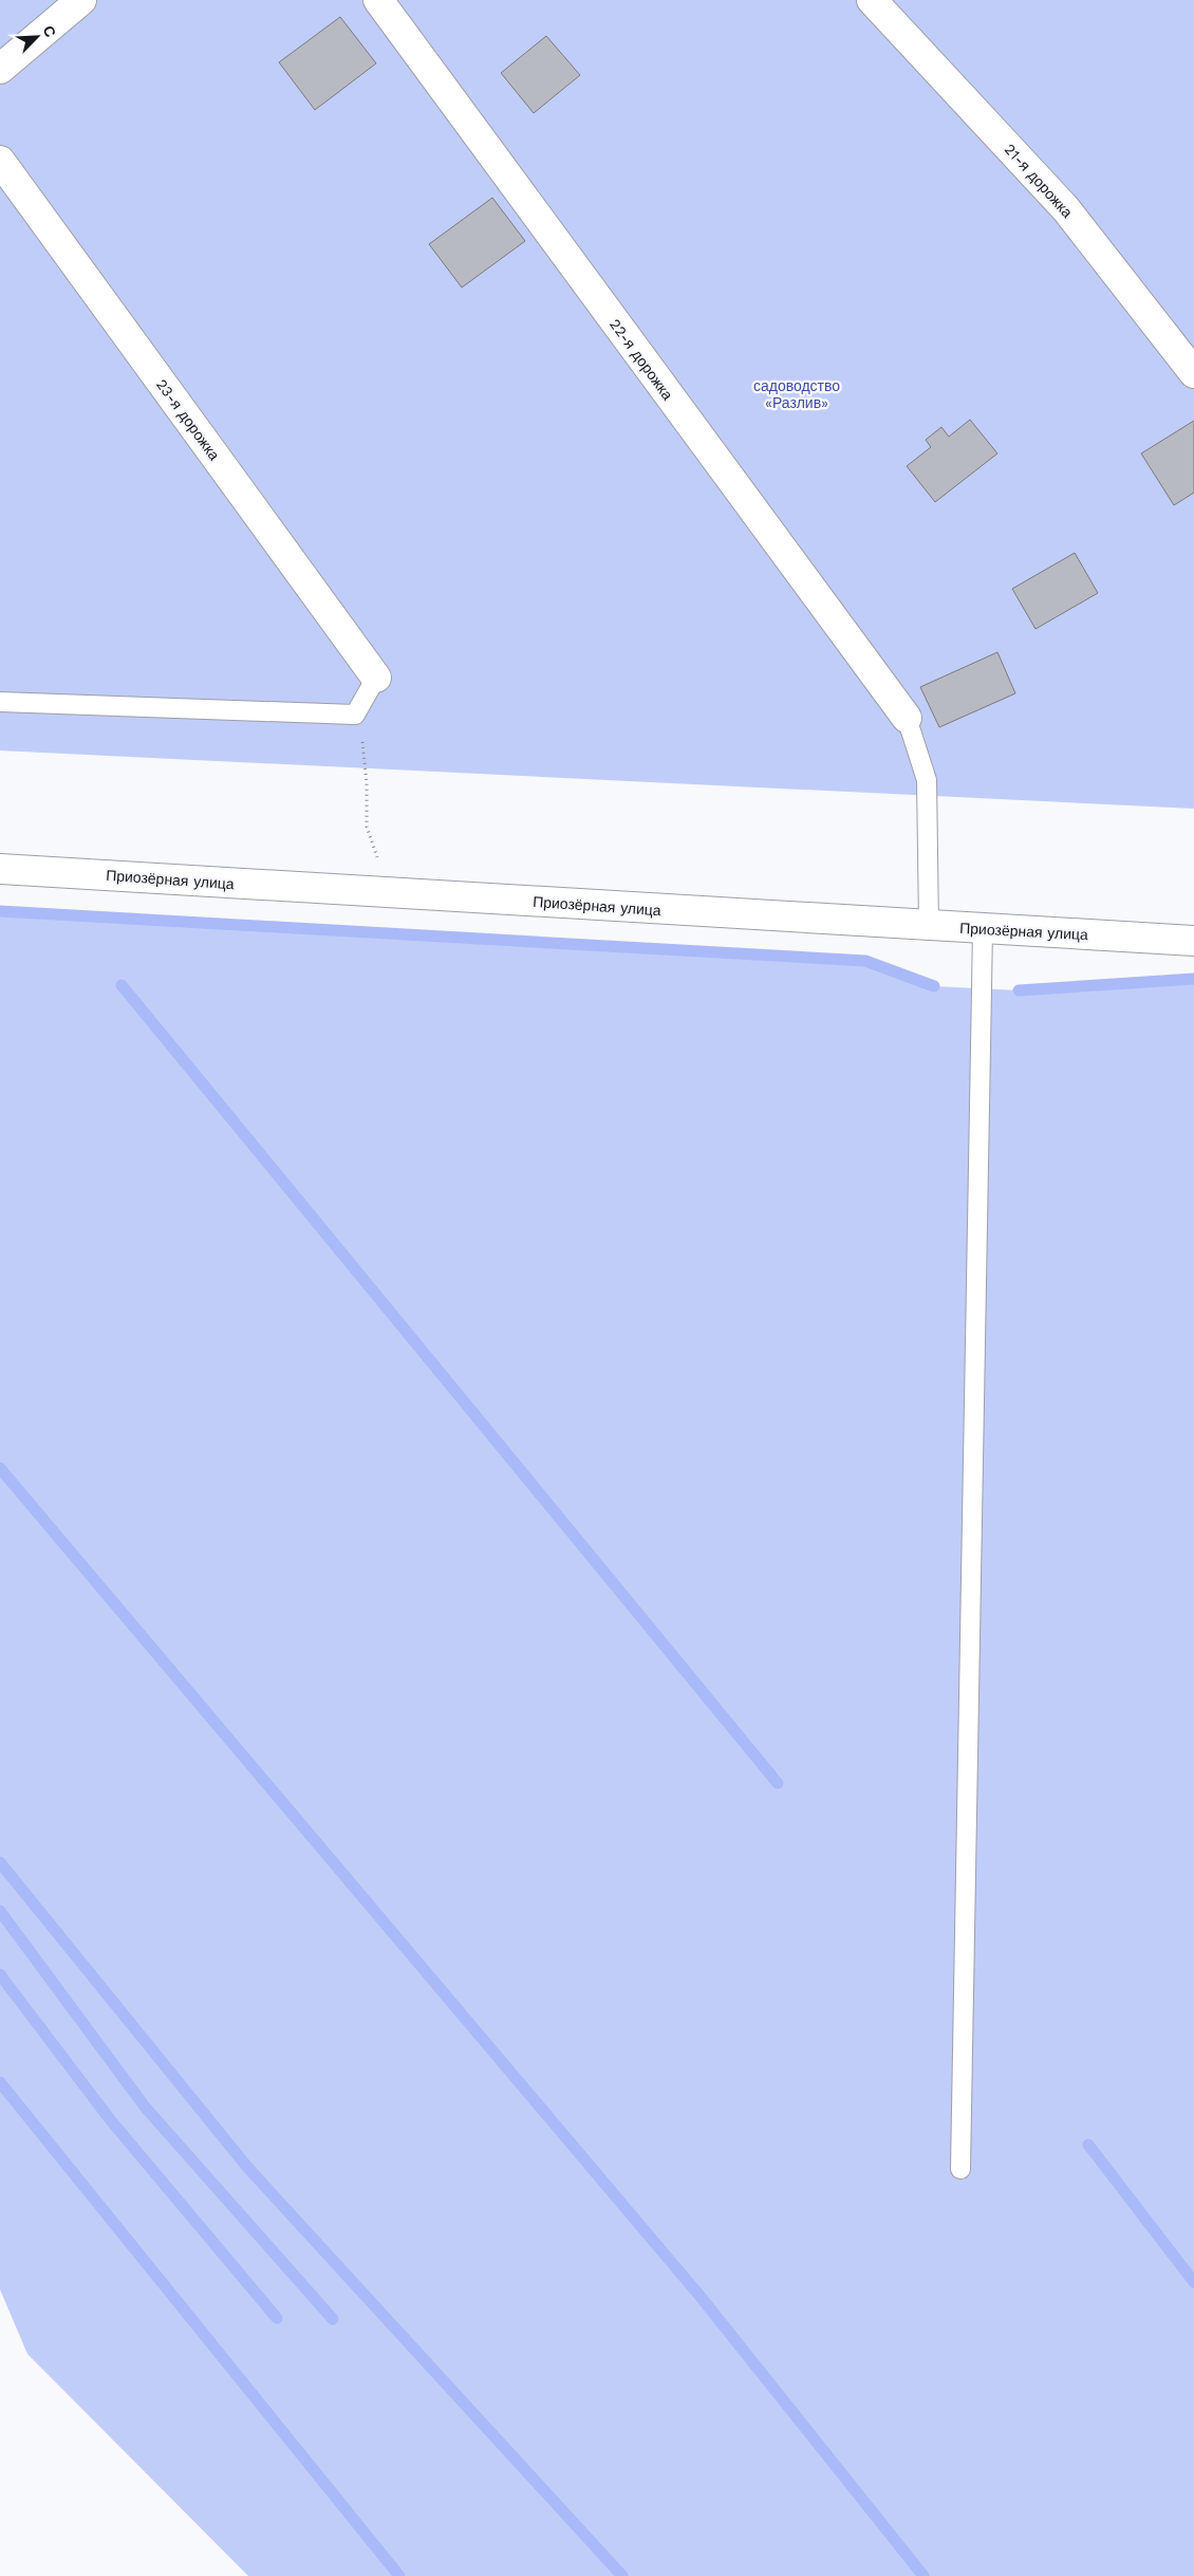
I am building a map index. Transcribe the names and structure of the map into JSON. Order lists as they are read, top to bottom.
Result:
{
  "streets": {
    "street": [
      "21-я дорожка",
      "22-я дорожка",
      "23-я дорожка",
      "Приозёрная улица"
    ]
  },
  "parks": ["садоводство «Разлив»"],
  "north": "top right"
}
